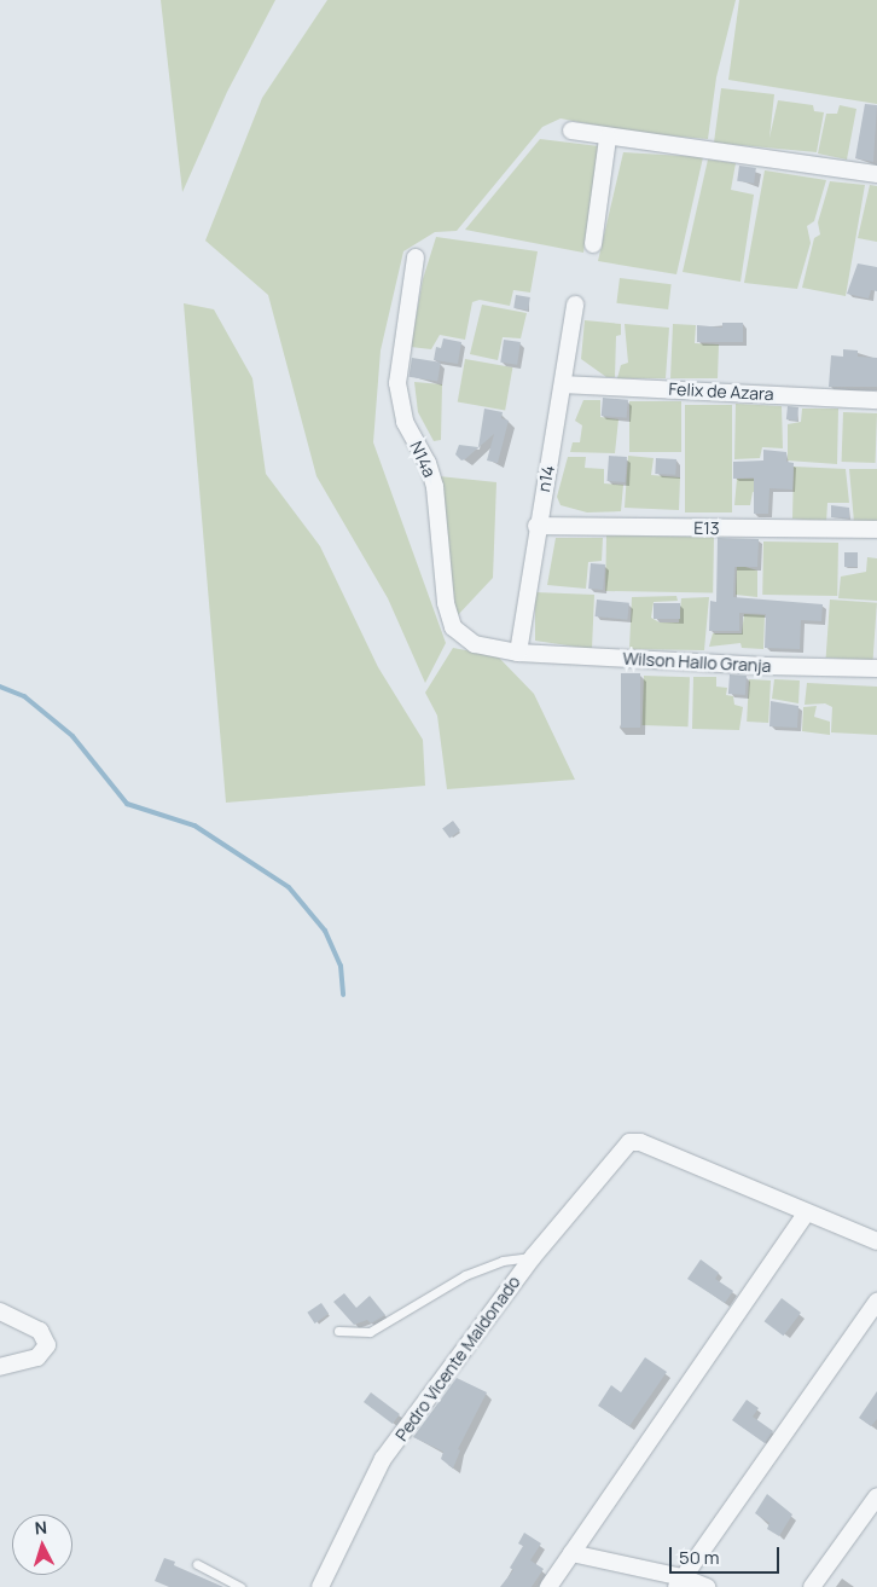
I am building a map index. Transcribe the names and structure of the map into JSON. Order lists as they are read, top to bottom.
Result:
{
  "streets": {
    "street": [
      "Felix de Azara",
      "N14a",
      "n14",
      "E13",
      "Wilson Hallo Granja",
      "Pedro Vicente Maldonado"
    ]
  },
  "crossings": [
    ["Felix de Azara", "n14"],
    ["N14a", "n14"],
    ["N14a", "Wilson Hallo Granja"],
    ["n14", "E13"],
    ["n14", "Wilson Hallo Granja"]
  ],
  "scale_bar": "50 m",
  "north": "top"
}
